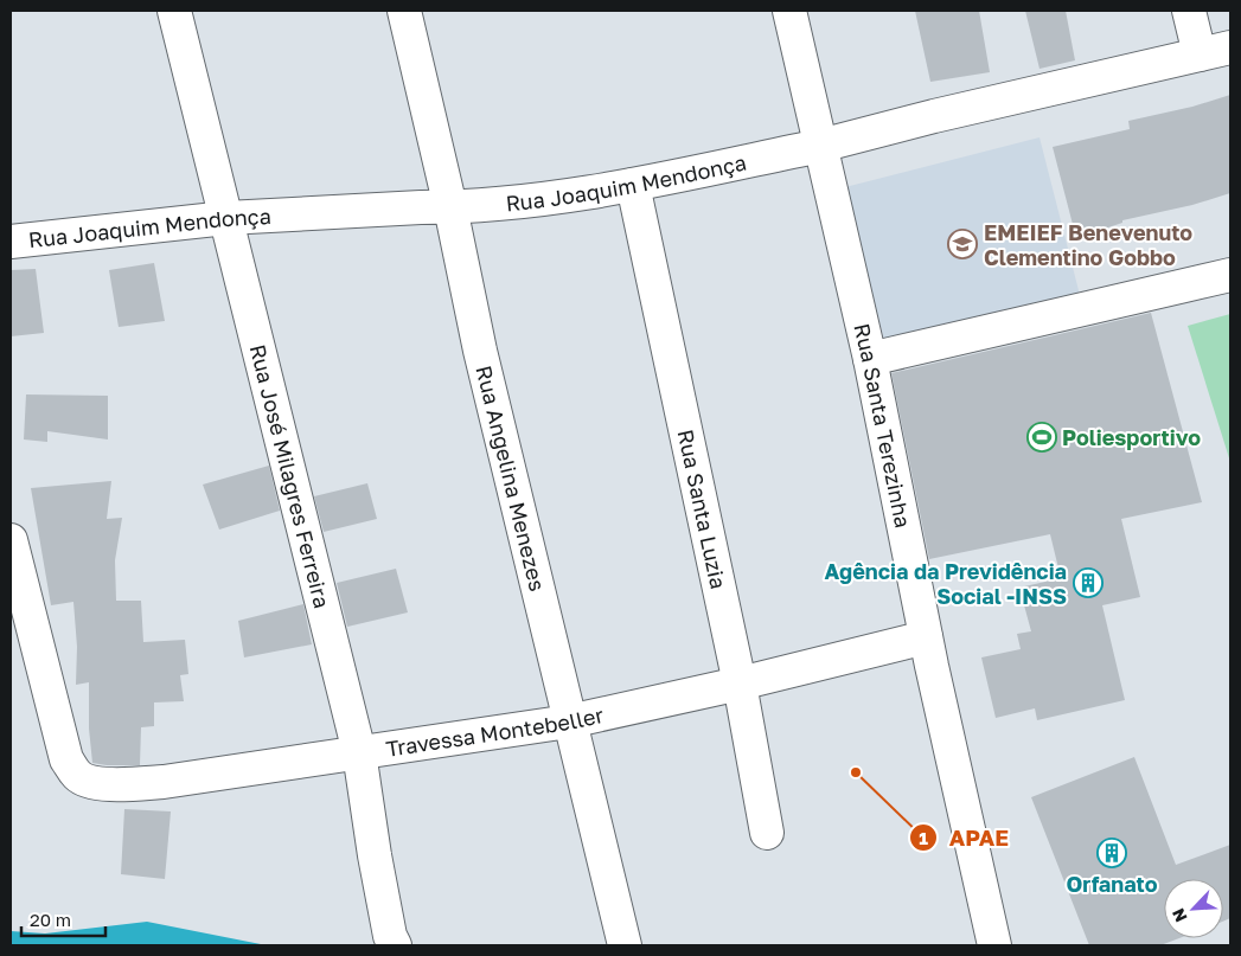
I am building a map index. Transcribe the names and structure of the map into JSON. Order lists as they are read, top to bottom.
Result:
{
  "streets": {
    "street": [
      "Rua Joaquim Mendonça",
      "Rua Santa Terezinha",
      "Rua José Milagres Ferreira",
      "Rua Angelina Menezes",
      "Rua Santa Luzia",
      "Travessa Montebeller"
    ]
  },
  "crossings": [
    ["Rua Joaquim Mendonça", "Rua Santa Terezinha"],
    ["Rua Joaquim Mendonça", "Rua José Milagres Ferreira"],
    ["Rua Joaquim Mendonça", "Rua Angelina Menezes"],
    ["Rua Joaquim Mendonça", "Rua Santa Luzia"],
    ["Rua Santa Terezinha", "Travessa Montebeller"],
    ["Rua José Milagres Ferreira", "Travessa Montebeller"],
    ["Rua Angelina Menezes", "Travessa Montebeller"],
    ["Rua Santa Luzia", "Travessa Montebeller"]
  ],
  "places": {
    "school or university": ["EMEIEF Benevenuto Clementino Gobbo"],
    "sports": ["Poliesportivo"],
    "building": ["Agência da Previdência Social -INSS", "Orfanato"],
    "other": ["APAE"]
  },
  "scale_bar": "20 m",
  "north": "bottom left"
}
